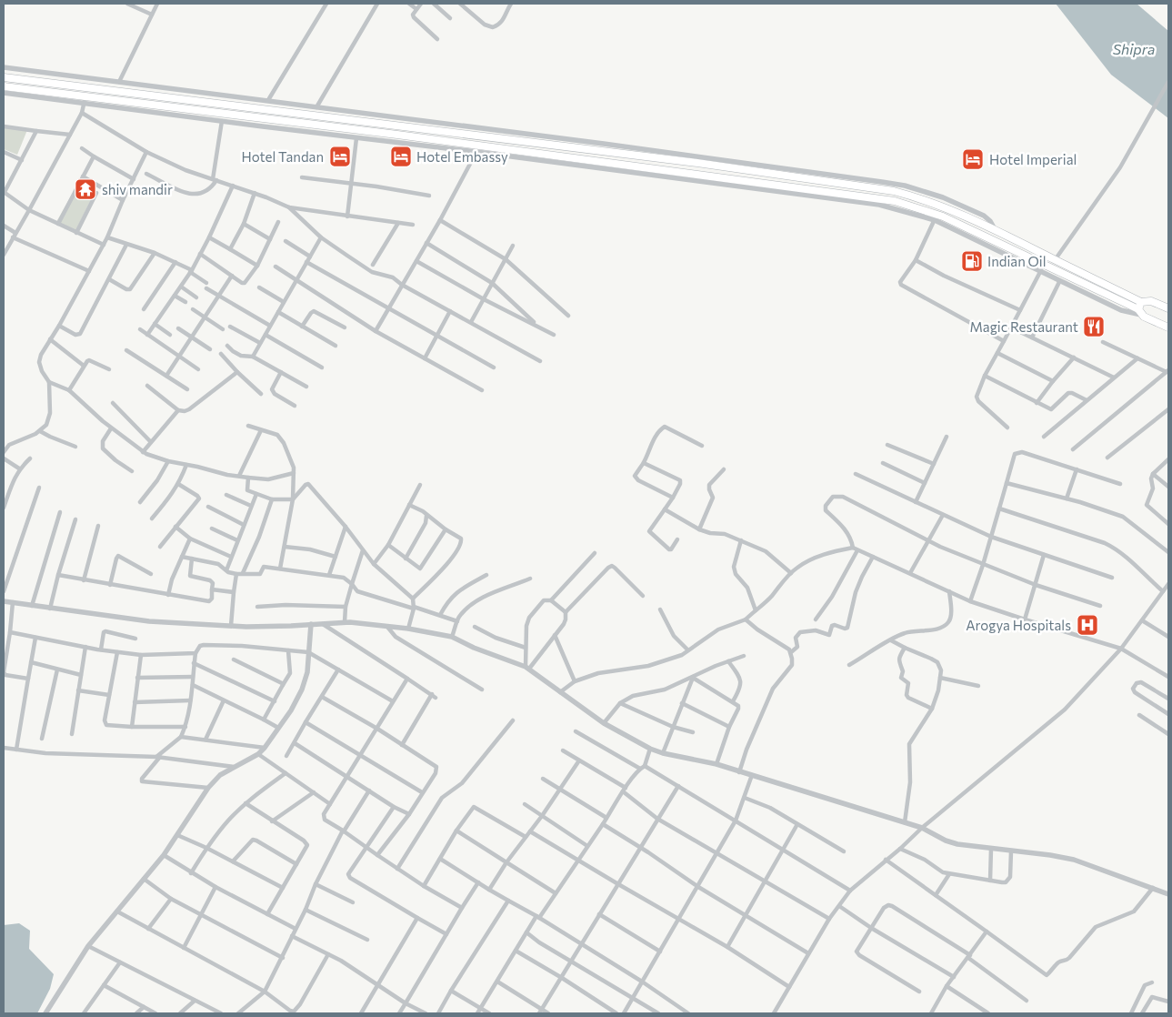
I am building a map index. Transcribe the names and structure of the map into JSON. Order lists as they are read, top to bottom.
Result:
{
  "water": ["Shipra"],
  "places": {
    "hotel": ["Hotel Tandan", "Hotel Embassy", "Hotel Imperial"],
    "temple": ["shiv mandir"],
    "fuel station": ["Indian Oil"],
    "restaurant": ["Magic Restaurant"],
    "hospital": ["Arogya Hospitals"]
  }
}
